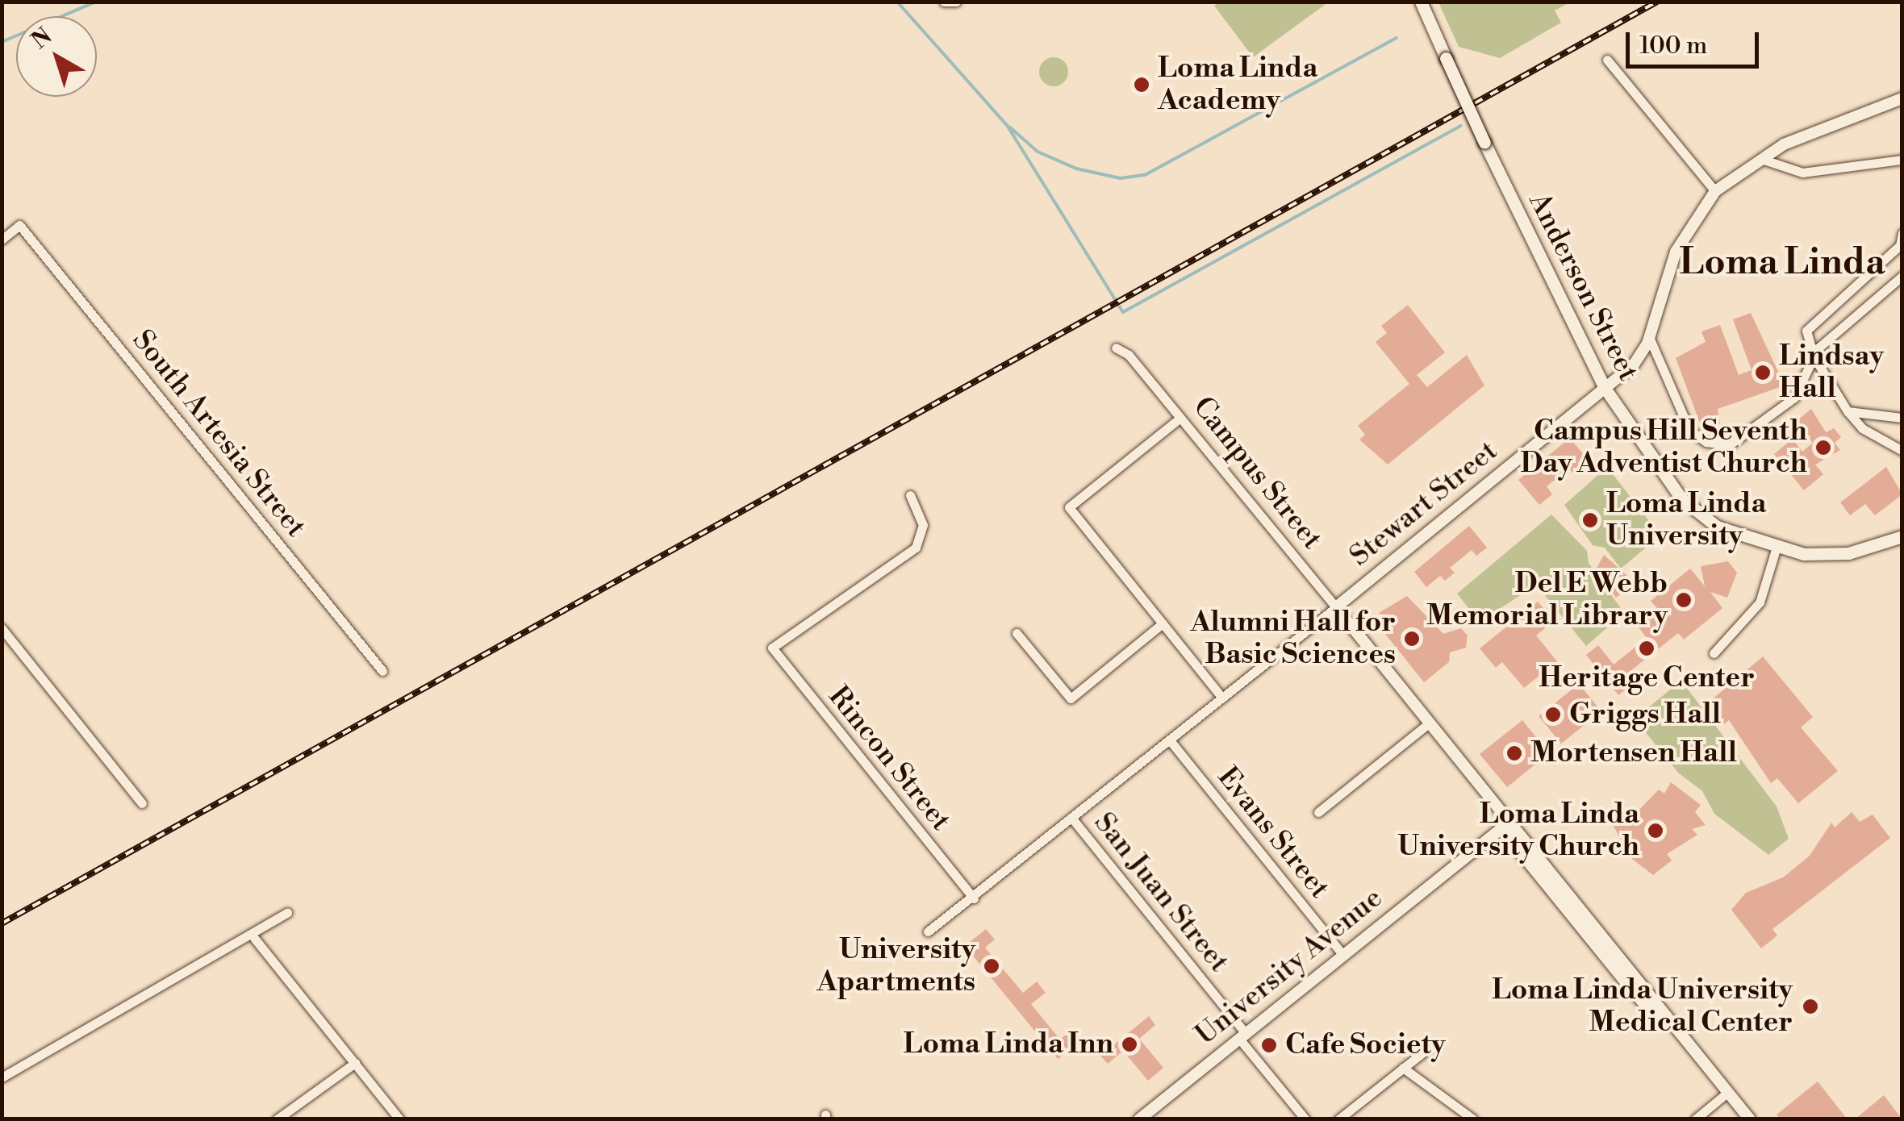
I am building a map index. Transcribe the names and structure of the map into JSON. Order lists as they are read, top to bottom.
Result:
{
  "streets": {
    "main road": ["Anderson Street"],
    "street": [
      "South Artesia Street",
      "Campus Street",
      "Stewart Street",
      "Rincon Street",
      "Evans Street",
      "San Juan Street",
      "University Avenue"
    ]
  },
  "crossings": [
    ["Anderson Street", "Stewart Street"],
    ["Campus Street", "Stewart Street"],
    ["Campus Street", "University Avenue"],
    ["Stewart Street", "Rincon Street"],
    ["Stewart Street", "Evans Street"],
    ["Stewart Street", "San Juan Street"],
    ["Evans Street", "University Avenue"],
    ["San Juan Street", "University Avenue"]
  ],
  "districts": ["Loma Linda"],
  "places": [
    "Loma Linda Academy",
    "Lindsay Hall",
    "Campus Hill Seventh Day Adventist Church",
    "Loma Linda University",
    "Del E Webb Memorial Library",
    "Alumni Hall for Basic Sciences",
    "Heritage Center",
    "Griggs Hall",
    "Mortensen Hall",
    "Loma Linda University Church",
    "University Apartments",
    "Loma Linda University Medical Center",
    "Loma Linda Inn",
    "Cafe Society"
  ],
  "scale_bar": "100 m",
  "north": "top left"
}
